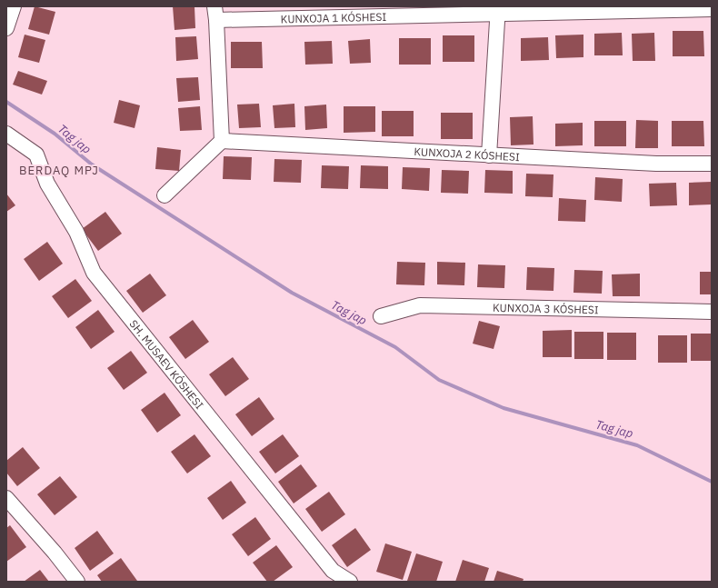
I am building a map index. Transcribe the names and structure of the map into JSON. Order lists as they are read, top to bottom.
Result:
{
  "streets": {
    "street": [
      "KUNXOJA 1 KÓSHESI",
      "KUNXOJA 2 KÓSHESI",
      "KUNXOJA 3 KÓSHESI",
      "SH. MUSAEV KÓSHESI"
    ]
  },
  "districts": ["BERDAQ MPJ"],
  "water": ["Tag jap"]
}
